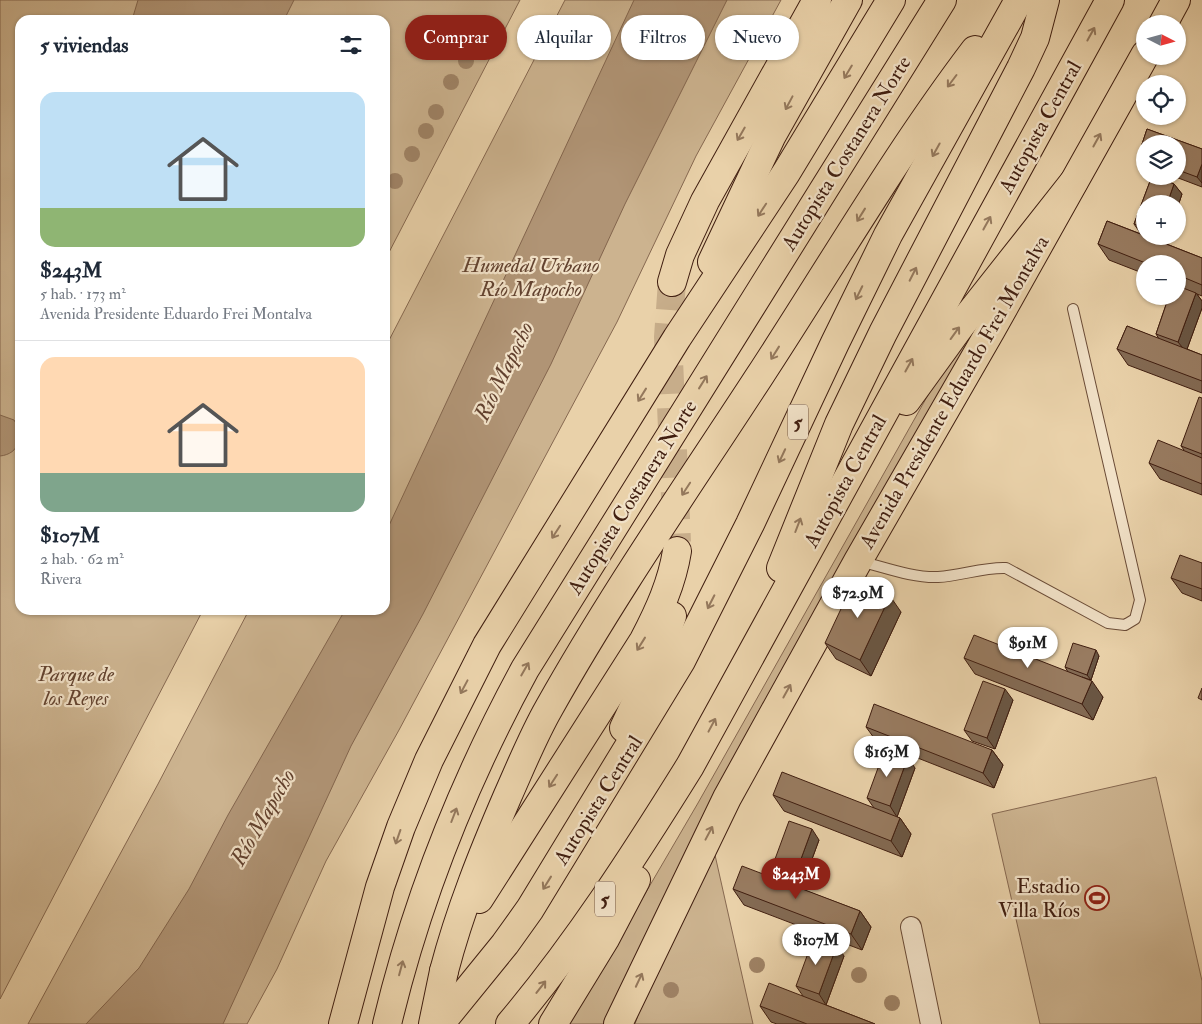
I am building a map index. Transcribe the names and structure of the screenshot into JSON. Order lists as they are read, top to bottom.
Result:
{
  "streets": {
    "main road": [
      "Autopista Central",
      "Autopista Costanera Norte",
      "Avenida Presidente Eduardo Frei Montalva",
      "5"
    ]
  },
  "water": ["Río Mapocho"],
  "parks": ["Humedal Urbano Río Mapocho", "Parque de los Reyes"],
  "places": {
    "sports": ["Estadio Villa Ríos"]
  },
  "north": "right",
  "page": {
    "map_buttons": ["+", "−"],
    "chip": [
      "Comprar",
      "Alquilar",
      "Filtros",
      "Nuevo"
    ],
    "heading": "5 viviendas",
    "list": [
      {
        "name": "$243M",
        "note": "5 hab. · 173 m² · Avenida Presidente Eduardo Frei Montalva"
      },
      {
        "name": "$107M",
        "note": "2 hab. · 62 m² · Rivera"
      }
    ],
    "price": [
      "$72.9M",
      "$91M",
      "$163M",
      "$243M",
      "$107M"
    ]
  }
}
